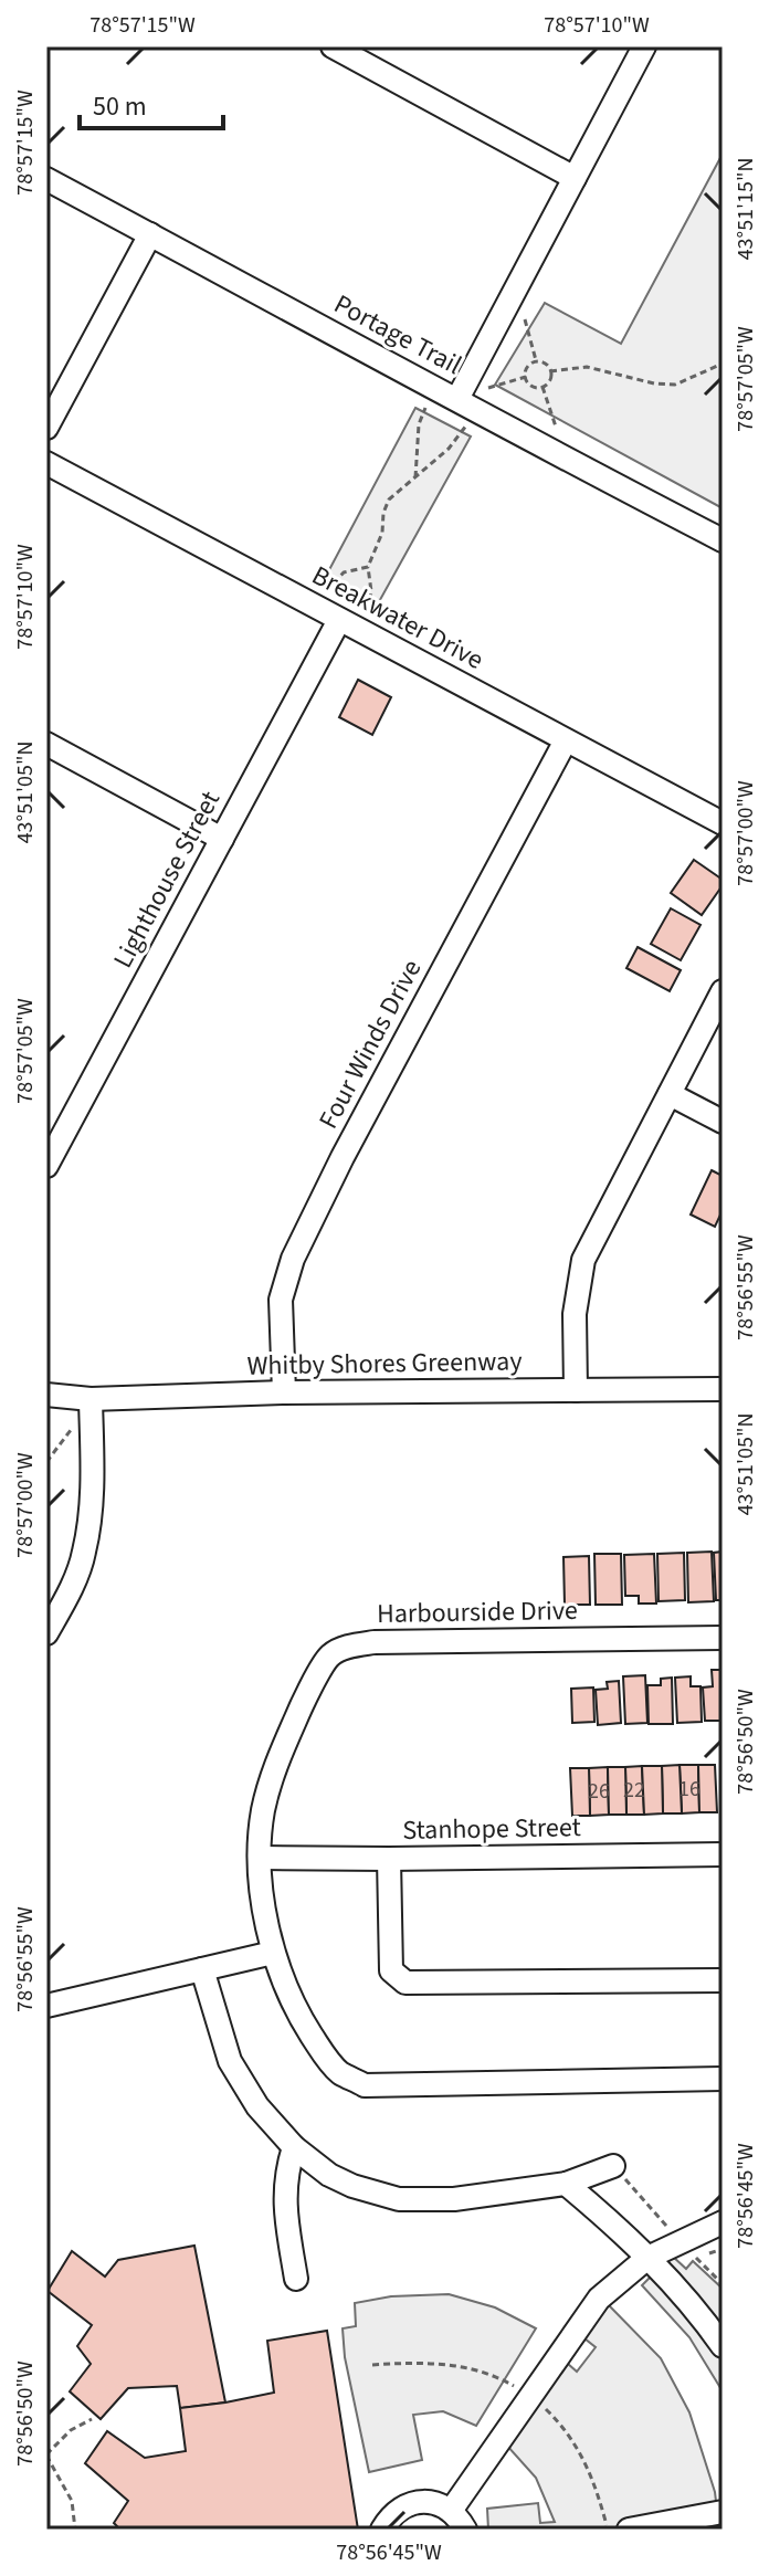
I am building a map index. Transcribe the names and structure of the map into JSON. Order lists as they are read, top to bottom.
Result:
{
  "streets": {
    "street": [
      "Portage Trail",
      "Breakwater Drive",
      "Lighthouse Street",
      "Four Winds Drive",
      "Whitby Shores Greenway",
      "Harbourside Drive",
      "Stanhope Street"
    ]
  },
  "crossings": [
    ["Breakwater Drive", "Lighthouse Street"],
    ["Breakwater Drive", "Four Winds Drive"],
    ["Four Winds Drive", "Whitby Shores Greenway"],
    ["Harbourside Drive", "Stanhope Street"]
  ],
  "house_numbers": ["16", "22", "26"],
  "scale_bar": "50 m",
  "coordinates": [
    "78°57'15\"W",
    "78°57'10\"W",
    "43°51'15\"N",
    "78°57'05\"W",
    "43°51'05\"N",
    "78°57'00\"W",
    "78°56'55\"W",
    "78°56'50\"W",
    "78°56'45\"W"
  ]
}
